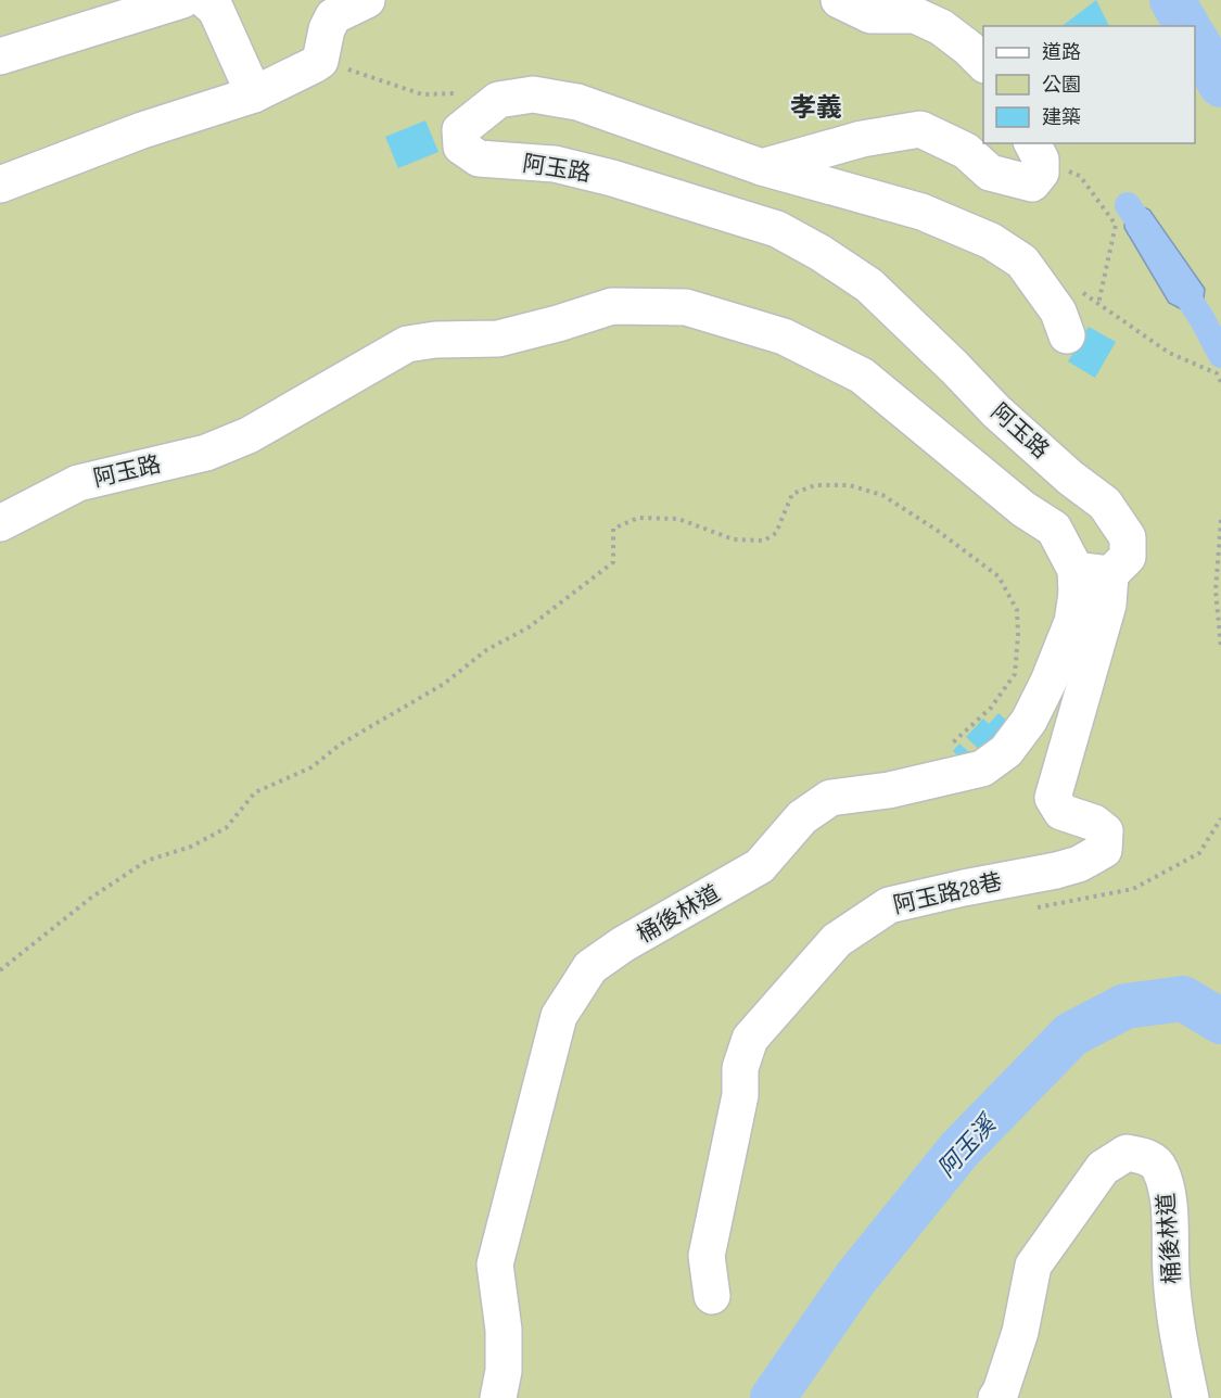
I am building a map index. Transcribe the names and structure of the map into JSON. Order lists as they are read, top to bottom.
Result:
{
  "streets": {
    "street": ["阿玉路", "阿玉路28巷", "桶後林道"]
  },
  "crossings": [
    ["阿玉路", "阿玉路28巷"],
    ["阿玉路", "桶後林道"]
  ],
  "districts": ["孝義"],
  "water": ["阿玉溪"],
  "legend": ["道路", "公園", "建築"]
}
